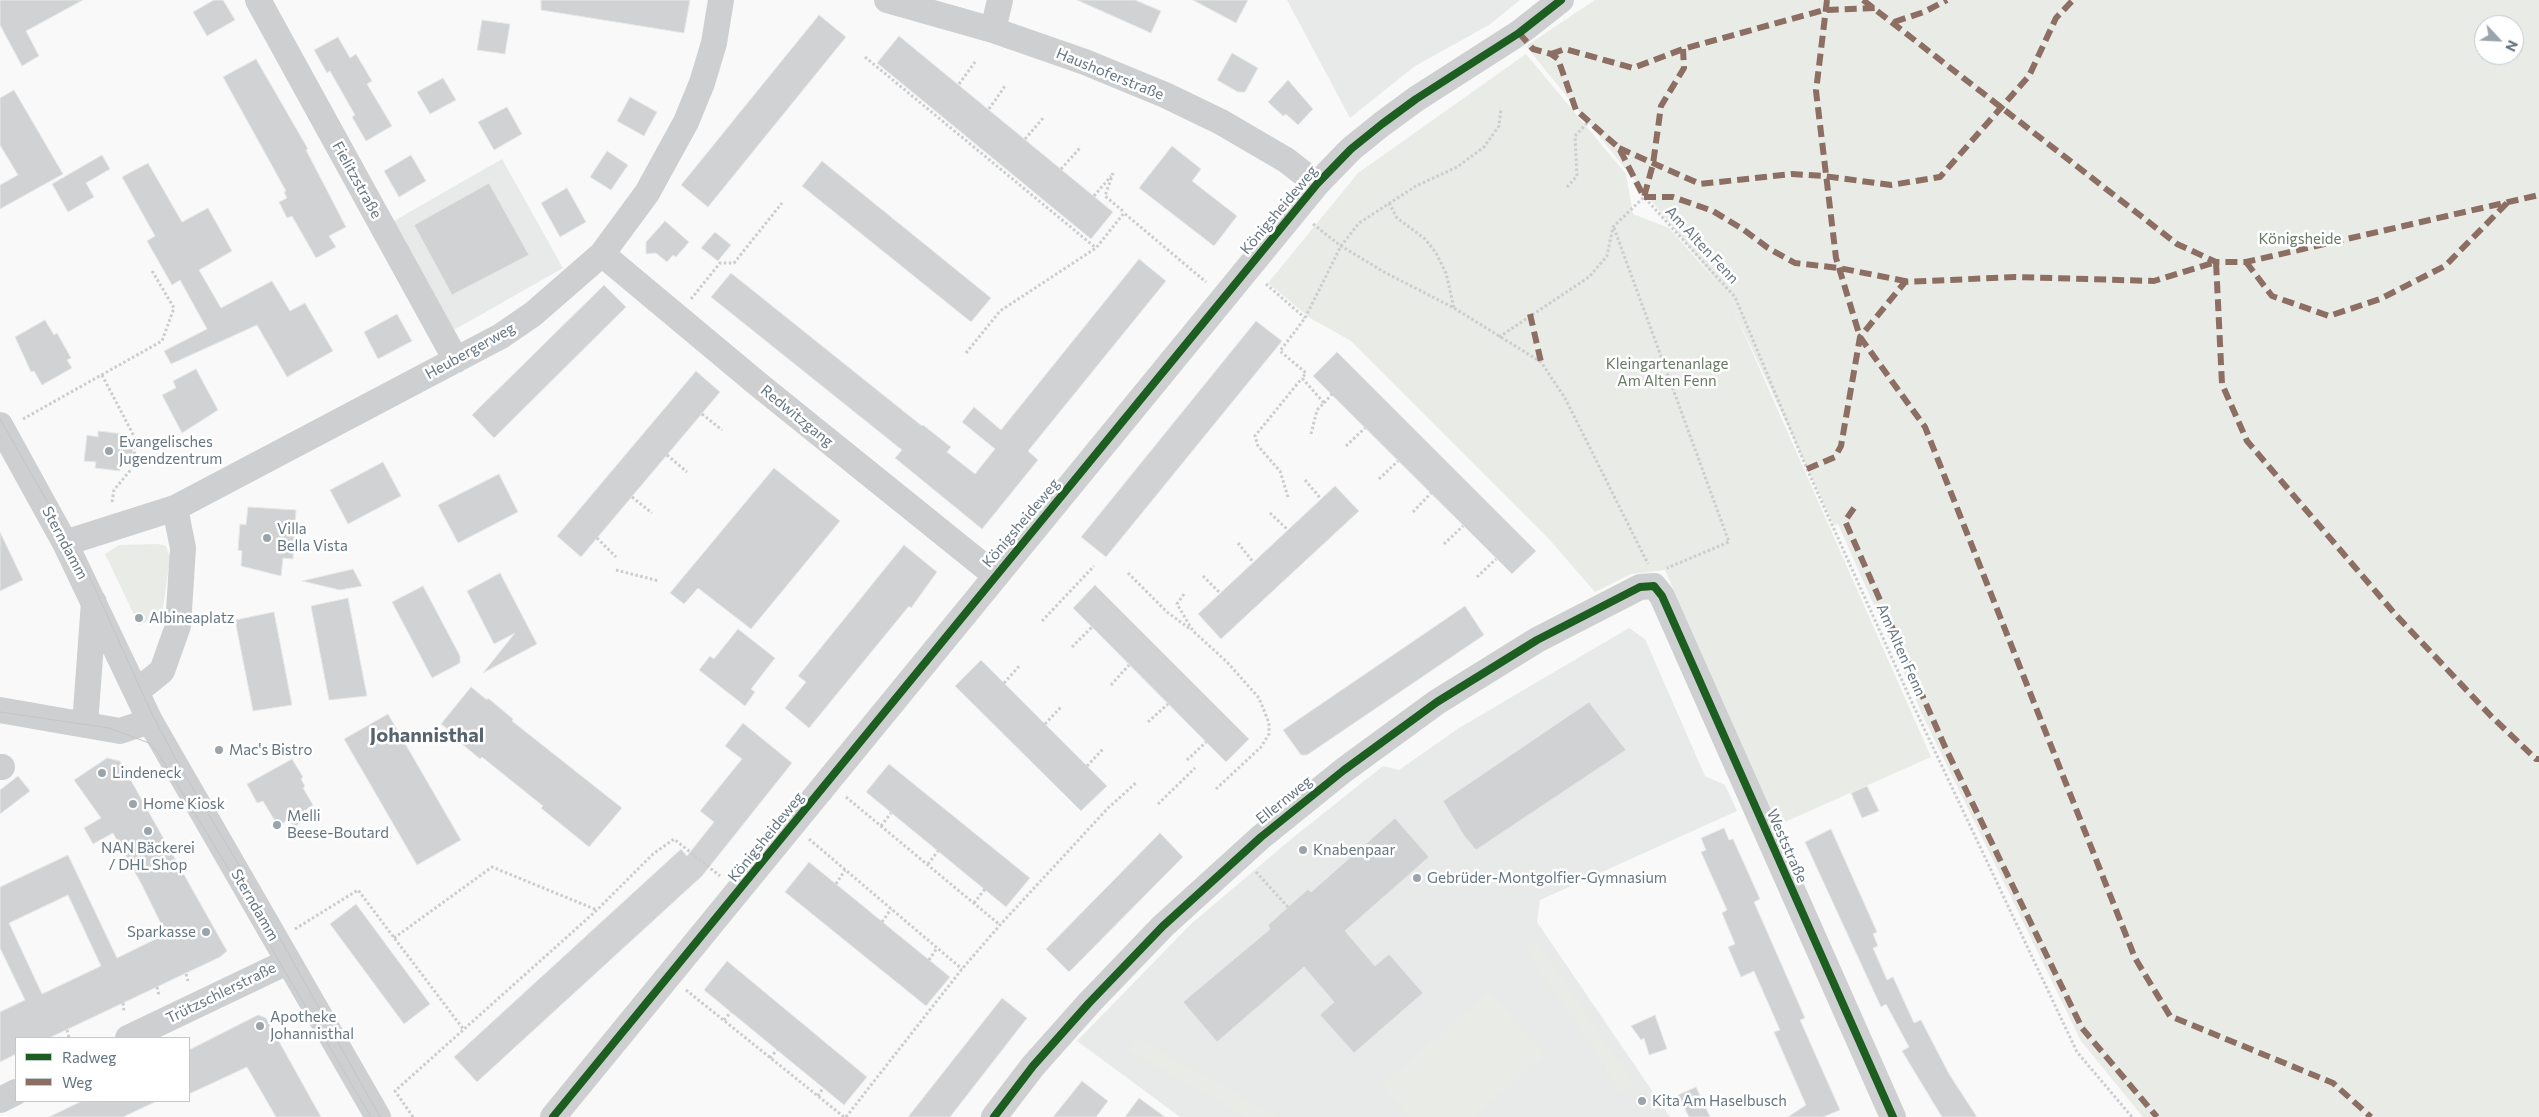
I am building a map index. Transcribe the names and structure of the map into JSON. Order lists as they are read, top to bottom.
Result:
{
  "streets": {
    "street": [
      "Haushoferstraße",
      "Fielitzstraße",
      "Königsheideweg",
      "Heubergerweg",
      "Redwitzgang",
      "Sterndamm",
      "Ellernweg",
      "Weststraße",
      "Trützschlerstraße"
    ],
    "path": ["Am Alten Fenn"]
  },
  "crossings": [
    ["Haushoferstraße", "Königsheideweg"],
    ["Fielitzstraße", "Heubergerweg"],
    ["Königsheideweg", "Redwitzgang"],
    ["Heubergerweg", "Redwitzgang"],
    ["Heubergerweg", "Sterndamm"],
    ["Sterndamm", "Trützschlerstraße"],
    ["Ellernweg", "Weststraße"]
  ],
  "districts": ["Johannisthal"],
  "parks": ["Königsheide", "Kleingartenanlage Am Alten Fenn"],
  "places": [
    "Evangelisches Jugendzentrum",
    "Villa Bella Vista",
    "Albineaplatz",
    "Mac's Bistro",
    "Lindeneck",
    "Home Kiosk",
    "Melli Beese-Boutard",
    "NAN Bäckerei / DHL Shop",
    "Knabenpaar",
    "Gebrüder-Montgolfier-Gymnasium",
    "Sparkasse",
    "Apotheke Johannisthal",
    "Kita Am Haselbusch"
  ],
  "legend": ["Radweg", "Weg"],
  "north": "bottom right"
}
